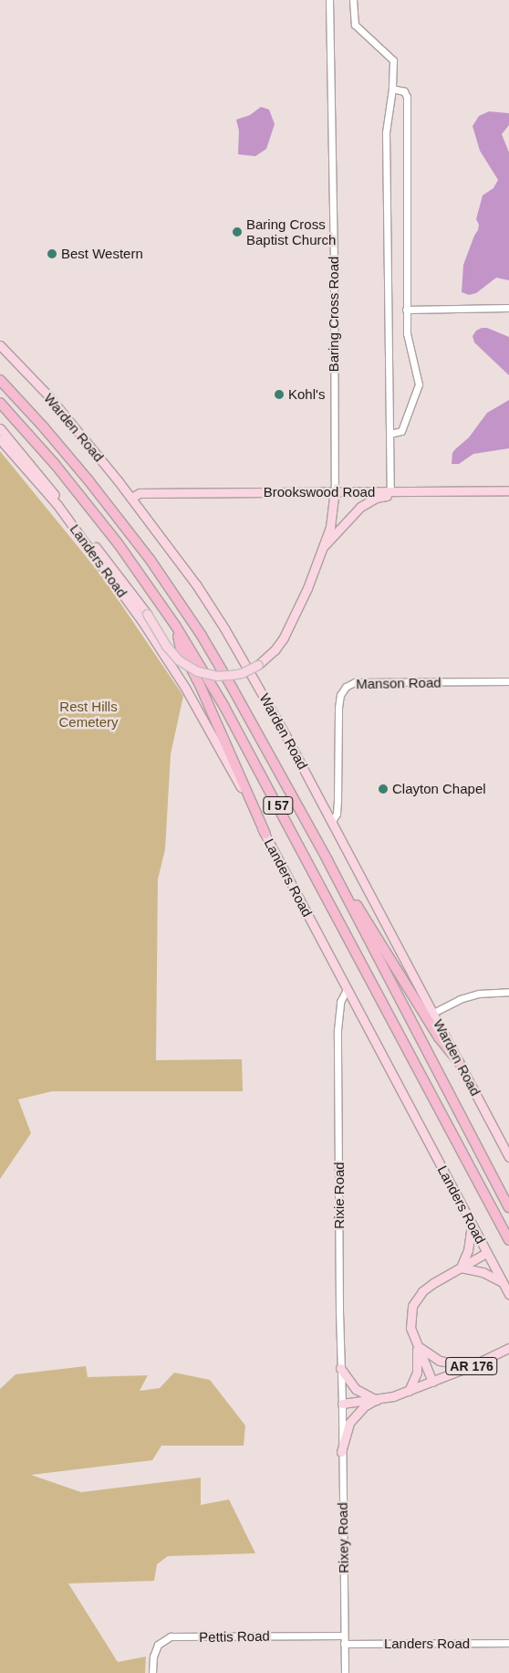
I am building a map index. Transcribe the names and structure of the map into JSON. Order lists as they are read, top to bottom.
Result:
{
  "streets": {
    "highway": ["I 57"],
    "main road": [
      "Warden Road",
      "Brookswood Road",
      "Landers Road",
      "AR 176"
    ],
    "street": [
      "Baring Cross Road",
      "Manson Road",
      "Rixie Road",
      "Rixey Road",
      "Pettis Road"
    ]
  },
  "crossings": [
    ["Baring Cross Road", "Brookswood Road"],
    ["Warden Road", "Brookswood Road"],
    ["Warden Road", "Manson Road"],
    ["Landers Road", "Rixie Road"],
    ["Landers Road", "Rixey Road"],
    ["Rixie Road", "Rixey Road"],
    ["Rixey Road", "Pettis Road"]
  ],
  "parks": ["Rest Hills Cemetery"],
  "places": [
    "Baring Cross Baptist Church",
    "Best Western",
    "Kohl's",
    "Clayton Chapel"
  ]
}
